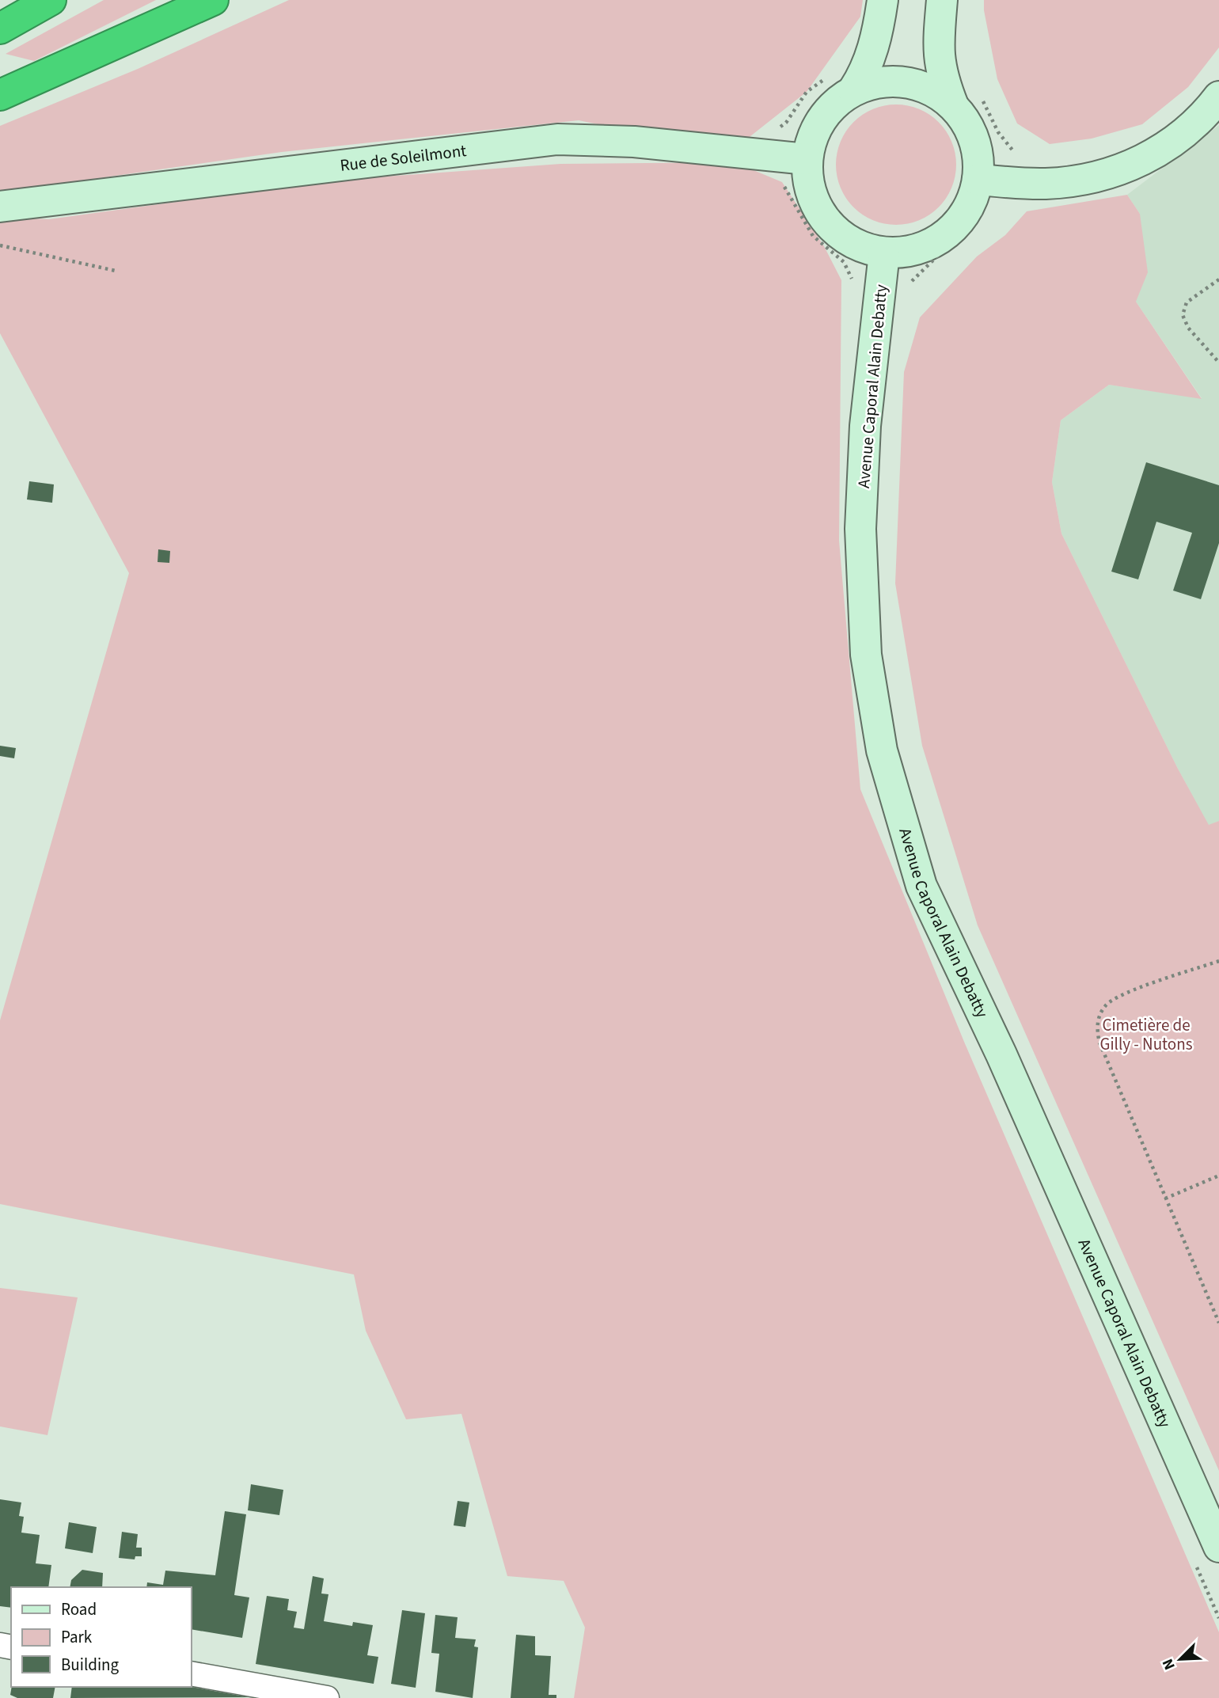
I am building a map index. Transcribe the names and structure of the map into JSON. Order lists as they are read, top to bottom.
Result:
{
  "streets": {
    "main road": ["Rue de Soleilmont", "Avenue Caporal Alain Debatty"]
  },
  "crossings": [
    ["Rue de Soleilmont", "Avenue Caporal Alain Debatty"]
  ],
  "parks": ["Cimetière de Gilly - Nutons"],
  "legend": ["Road", "Park", "Building"],
  "north": "bottom left"
}
